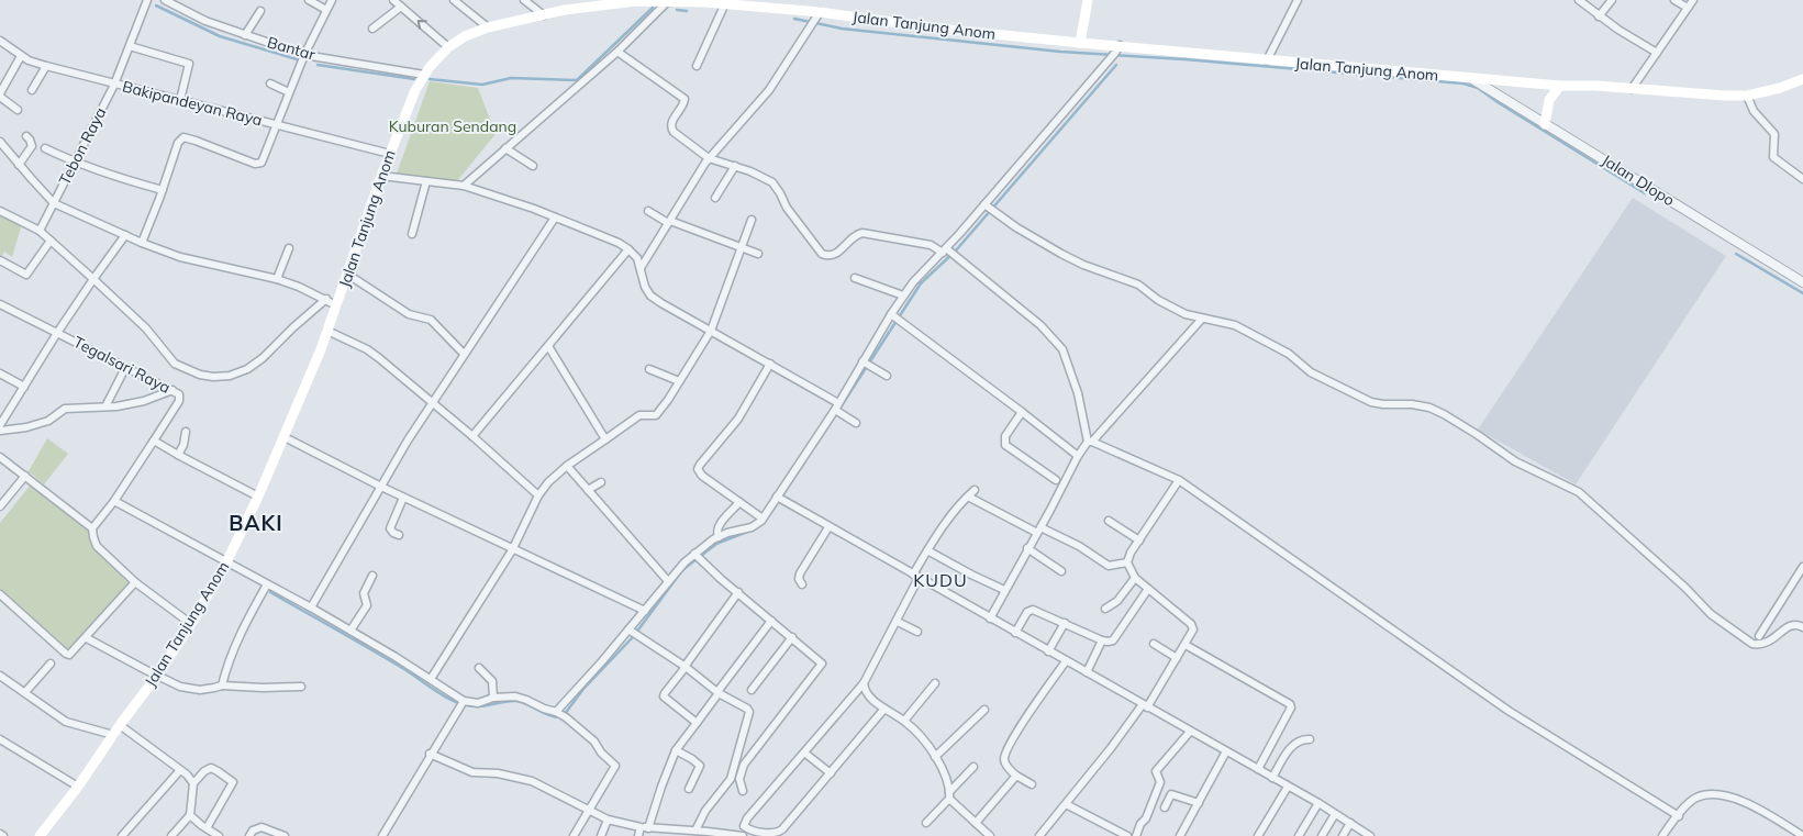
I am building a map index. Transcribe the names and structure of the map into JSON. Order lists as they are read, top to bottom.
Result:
{
  "streets": {
    "main road": ["Jalan Tanjung Anom"],
    "street": [
      "Bantar",
      "Bakipandeyan Raya",
      "Tebon Raya",
      "Jalan Dlopo",
      "Tegalsari Raya"
    ]
  },
  "crossings": [
    ["Jalan Tanjung Anom", "Bantar"],
    ["Jalan Tanjung Anom", "Bakipandeyan Raya"],
    ["Jalan Tanjung Anom", "Jalan Dlopo"],
    ["Bakipandeyan Raya", "Tebon Raya"]
  ],
  "districts": ["BAKI", "KUDU"],
  "parks": ["Kuburan Sendang"]
}
